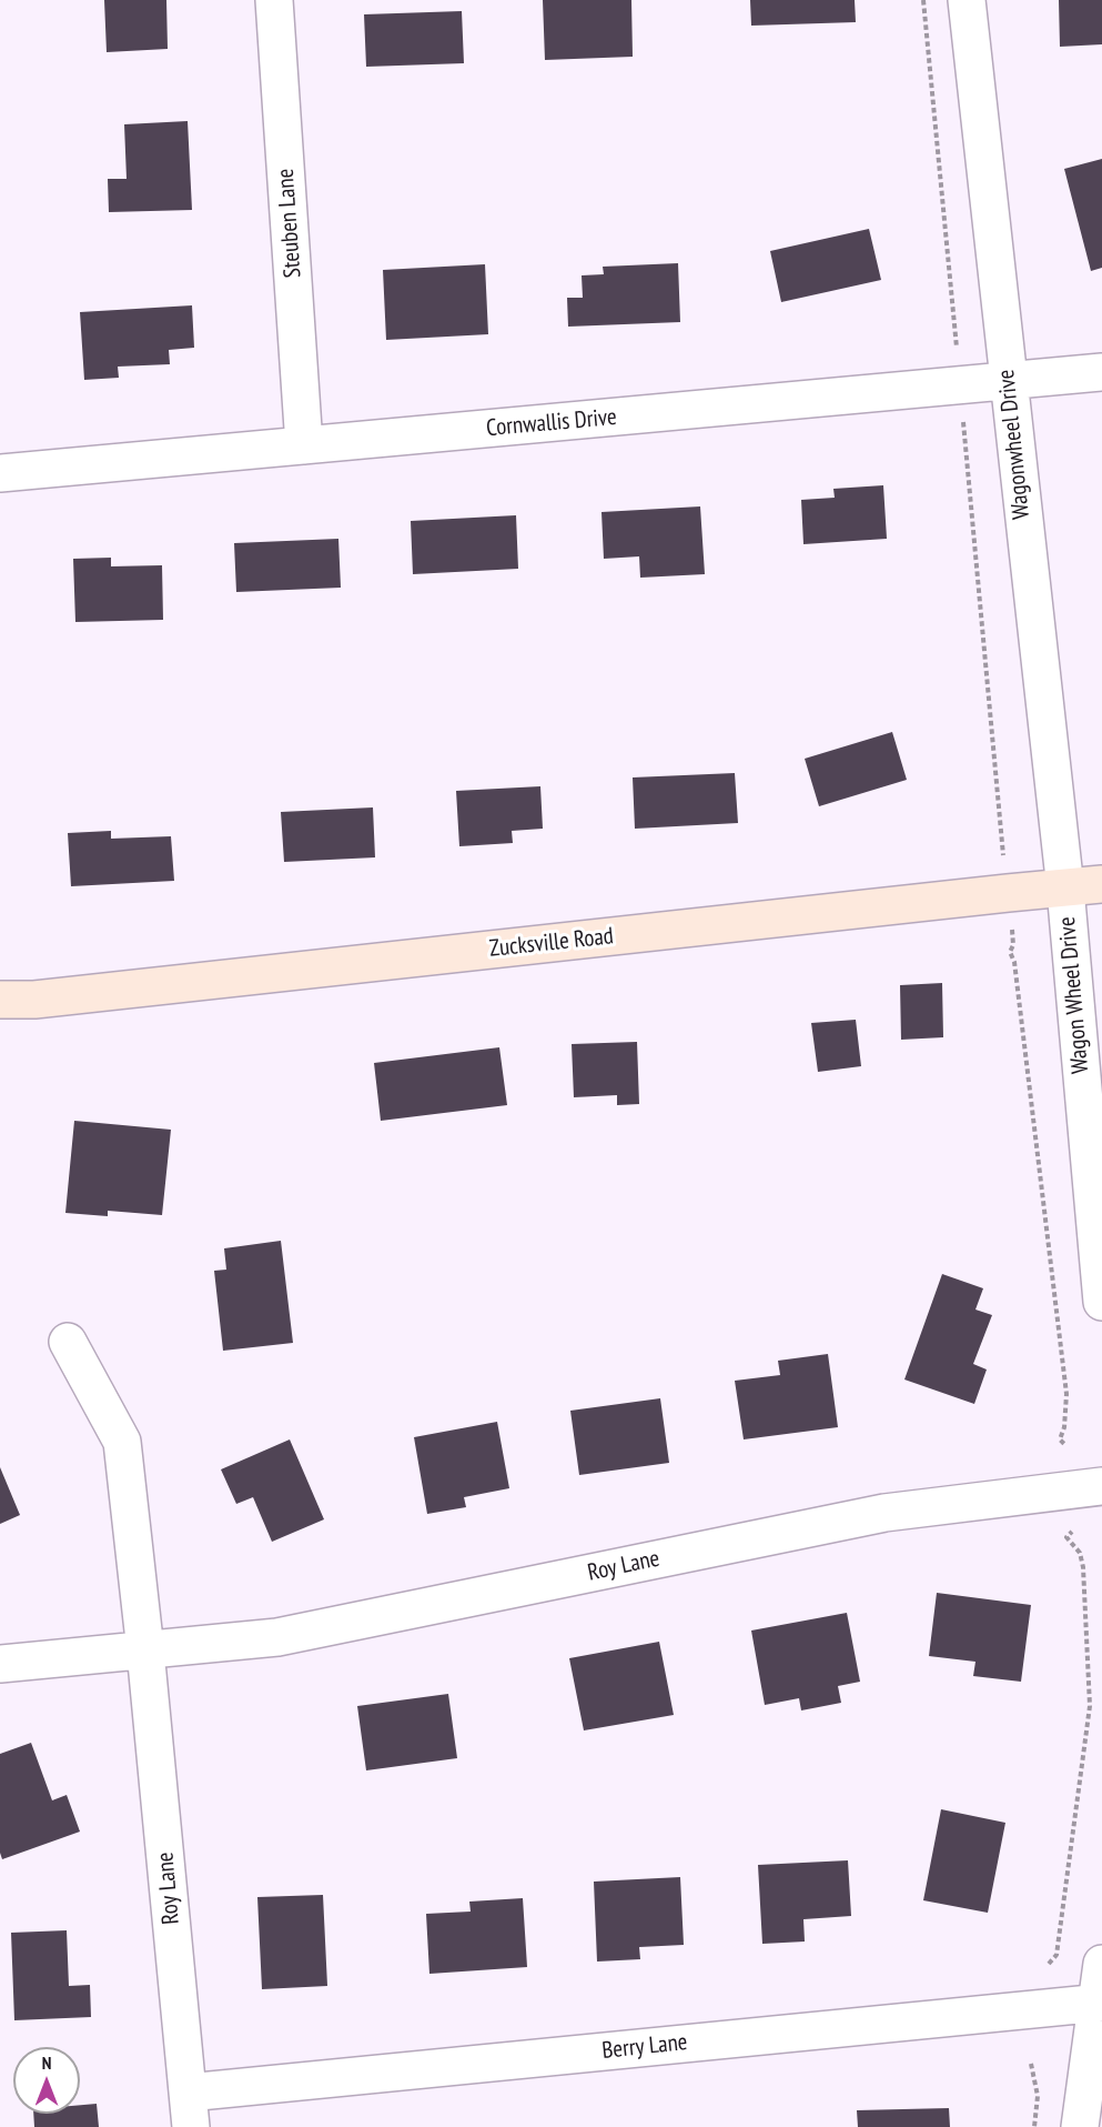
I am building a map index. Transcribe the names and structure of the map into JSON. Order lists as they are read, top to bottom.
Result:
{
  "streets": {
    "street": [
      "Steuben Lane",
      "Cornwallis Drive",
      "Wagonwheel Drive",
      "Zucksville Road",
      "Wagon Wheel Drive",
      "Roy Lane",
      "Berry Lane"
    ]
  },
  "crossings": [
    ["Steuben Lane", "Cornwallis Drive"],
    ["Cornwallis Drive", "Wagonwheel Drive"],
    ["Wagonwheel Drive", "Zucksville Road"],
    ["Wagonwheel Drive", "Wagon Wheel Drive"],
    ["Zucksville Road", "Wagon Wheel Drive"],
    ["Roy Lane", "Berry Lane"]
  ],
  "north": "top"
}
